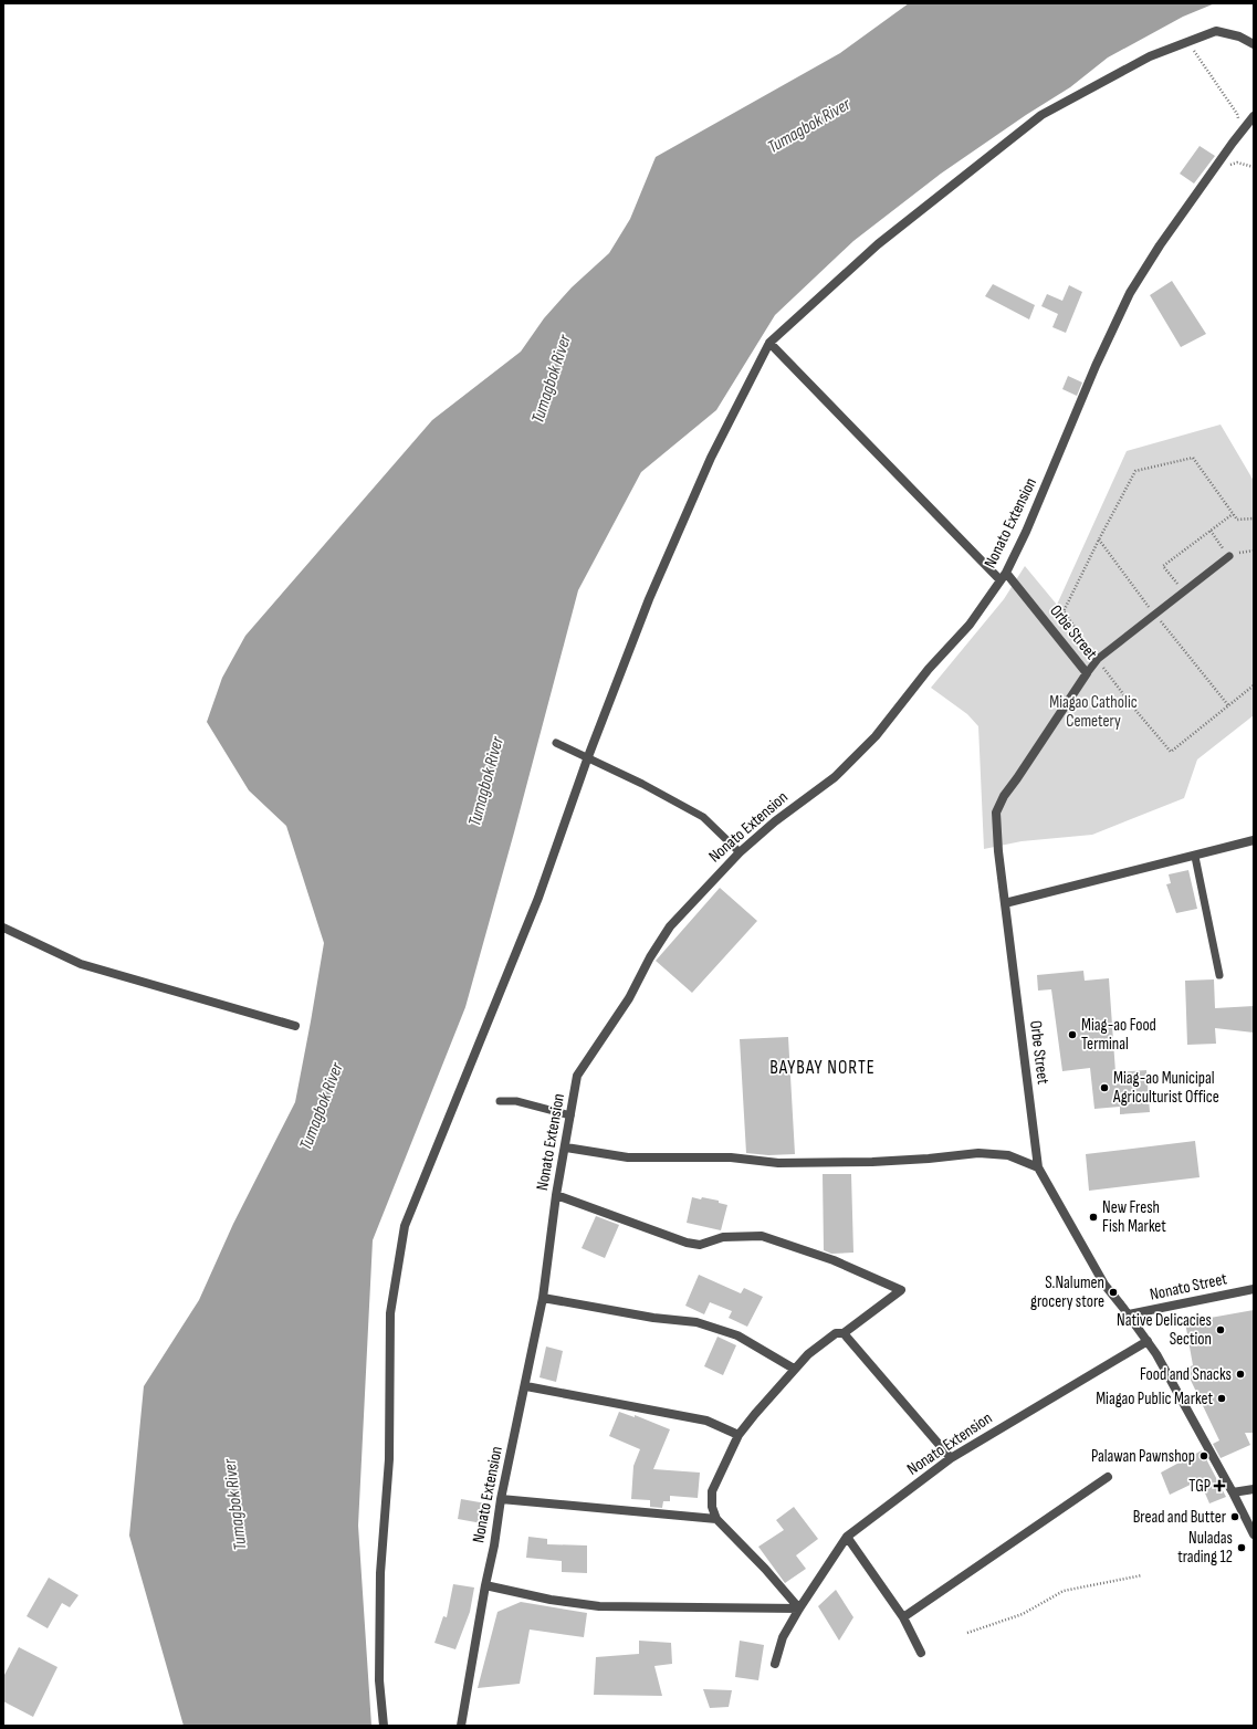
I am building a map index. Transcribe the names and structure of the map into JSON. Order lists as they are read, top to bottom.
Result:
{
  "streets": {
    "street": ["Nonato Extension", "Orbe Street", "Nonato Street"]
  },
  "crossings": [
    ["Nonato Extension", "Orbe Street"],
    ["Orbe Street", "Nonato Street"]
  ],
  "districts": ["BAYBAY NORTE"],
  "water": ["Tumagbok River"],
  "parks": ["Miagao Catholic Cemetery"],
  "places": {
    "other": [
      "Miag-ao Food Terminal",
      "Miag-ao Municipal Agriculturist Office",
      "New Fresh Fish Market",
      "S.Nalumen grocery store",
      "Native Delicacies Section",
      "Food and Snacks",
      "Miagao Public Market",
      "Palawan Pawnshop",
      "Bread and Butter",
      "Nuladas trading 12"
    ],
    "health": ["TGP"]
  }
}
